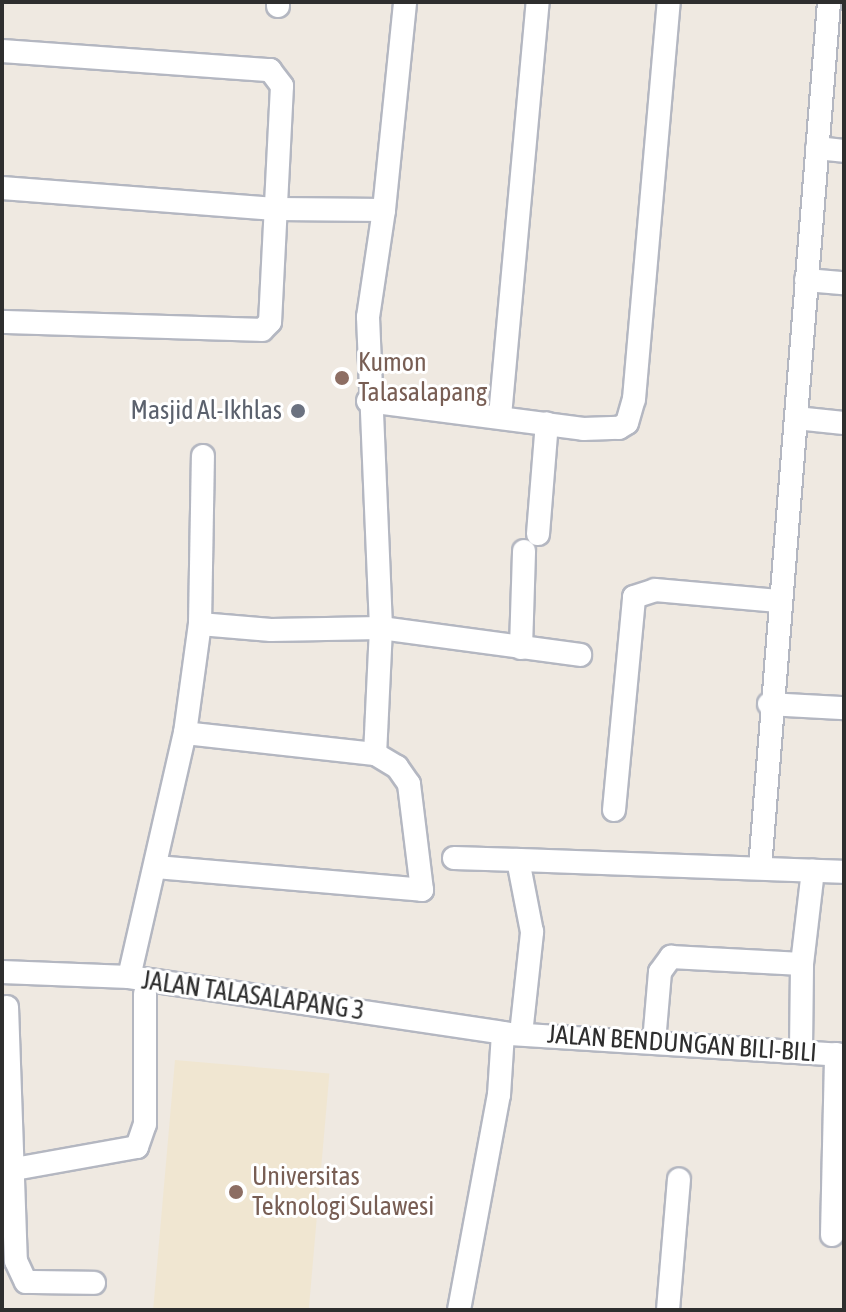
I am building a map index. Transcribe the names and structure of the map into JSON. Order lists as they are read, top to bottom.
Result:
{
  "streets": {
    "street": ["JALAN TALASALAPANG 3", "JALAN BENDUNGAN BILI-BILI"]
  },
  "crossings": [
    ["JALAN TALASALAPANG 3", "JALAN BENDUNGAN BILI-BILI"]
  ],
  "places": ["Kumon Talasalapang", "Masjid Al-Ikhlas", "Universitas Teknologi Sulawesi"]
}
